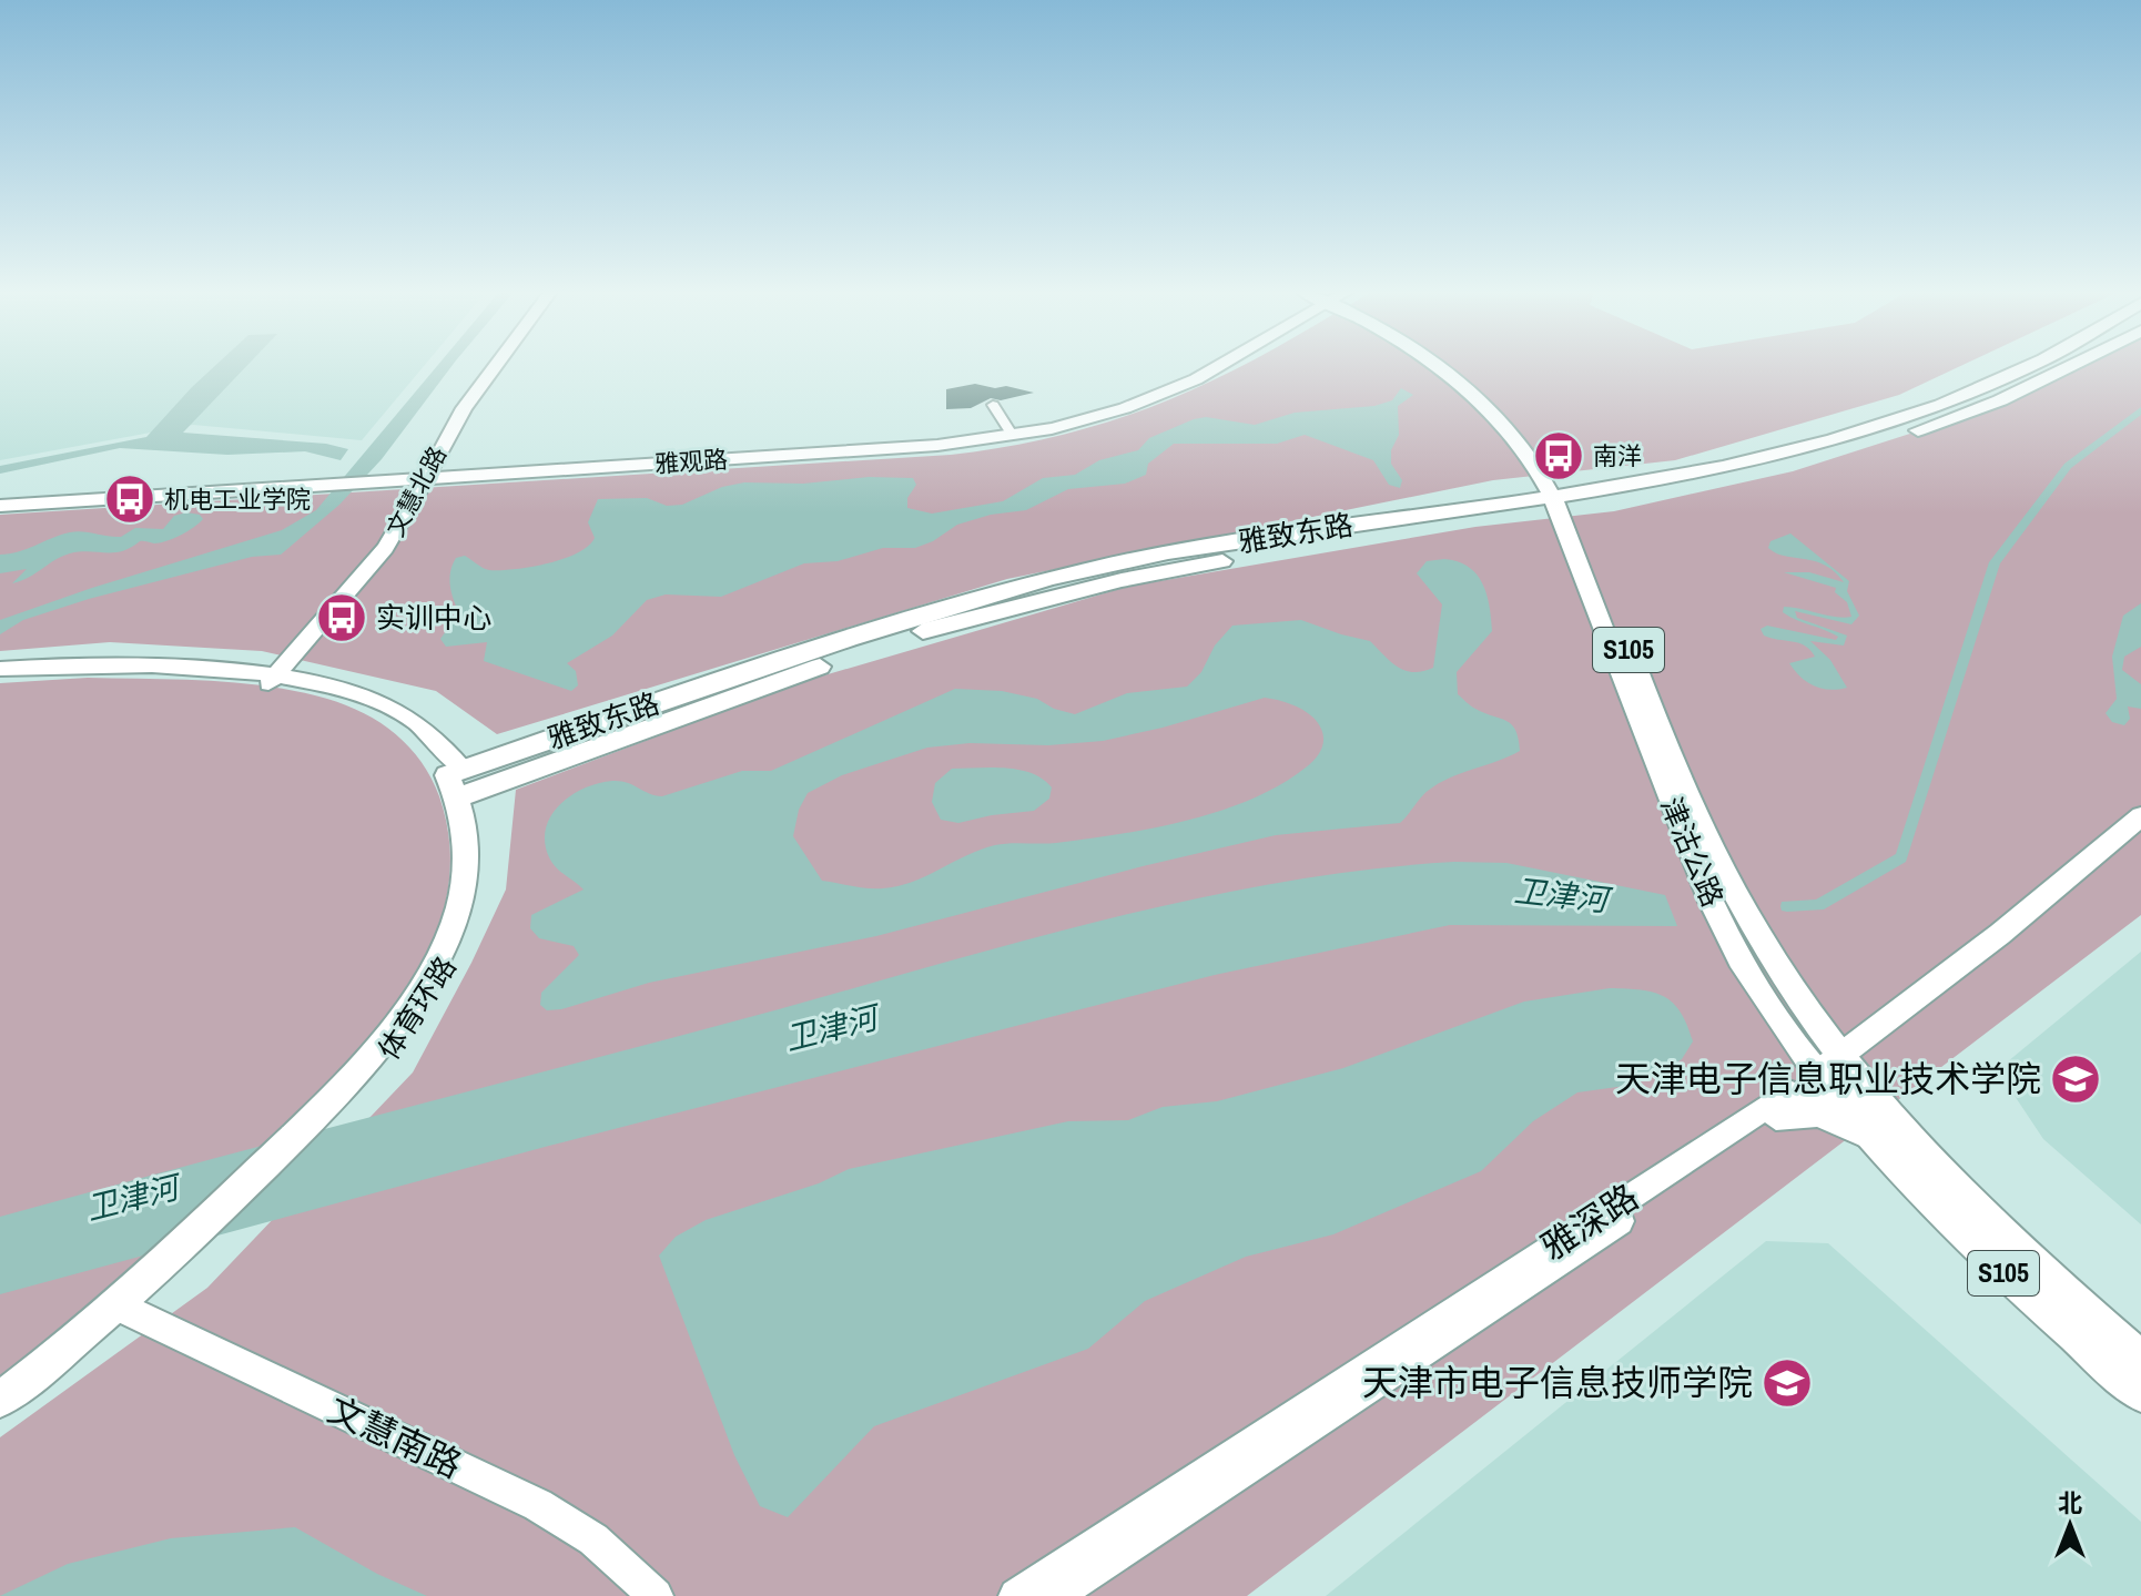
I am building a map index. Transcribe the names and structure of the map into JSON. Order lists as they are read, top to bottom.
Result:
{
  "streets": {
    "main road": [
      "雅观路",
      "文慧北路",
      "雅致东路",
      "S105",
      "津沽公路",
      "体育环路",
      "雅深路",
      "文慧南路"
    ]
  },
  "crossings": [
    ["雅观路", "文慧北路"],
    ["雅致东路", "津沽公路"],
    ["雅致东路", "体育环路"],
    ["体育环路", "文慧南路"]
  ],
  "water": ["卫津河"],
  "places": {
    "bus stop": ["南洋", "机电工业学院", "实训中心"],
    "school or university": ["天津电子信息职业技术学院", "天津市电子信息技师学院"]
  },
  "north": "top"
}
